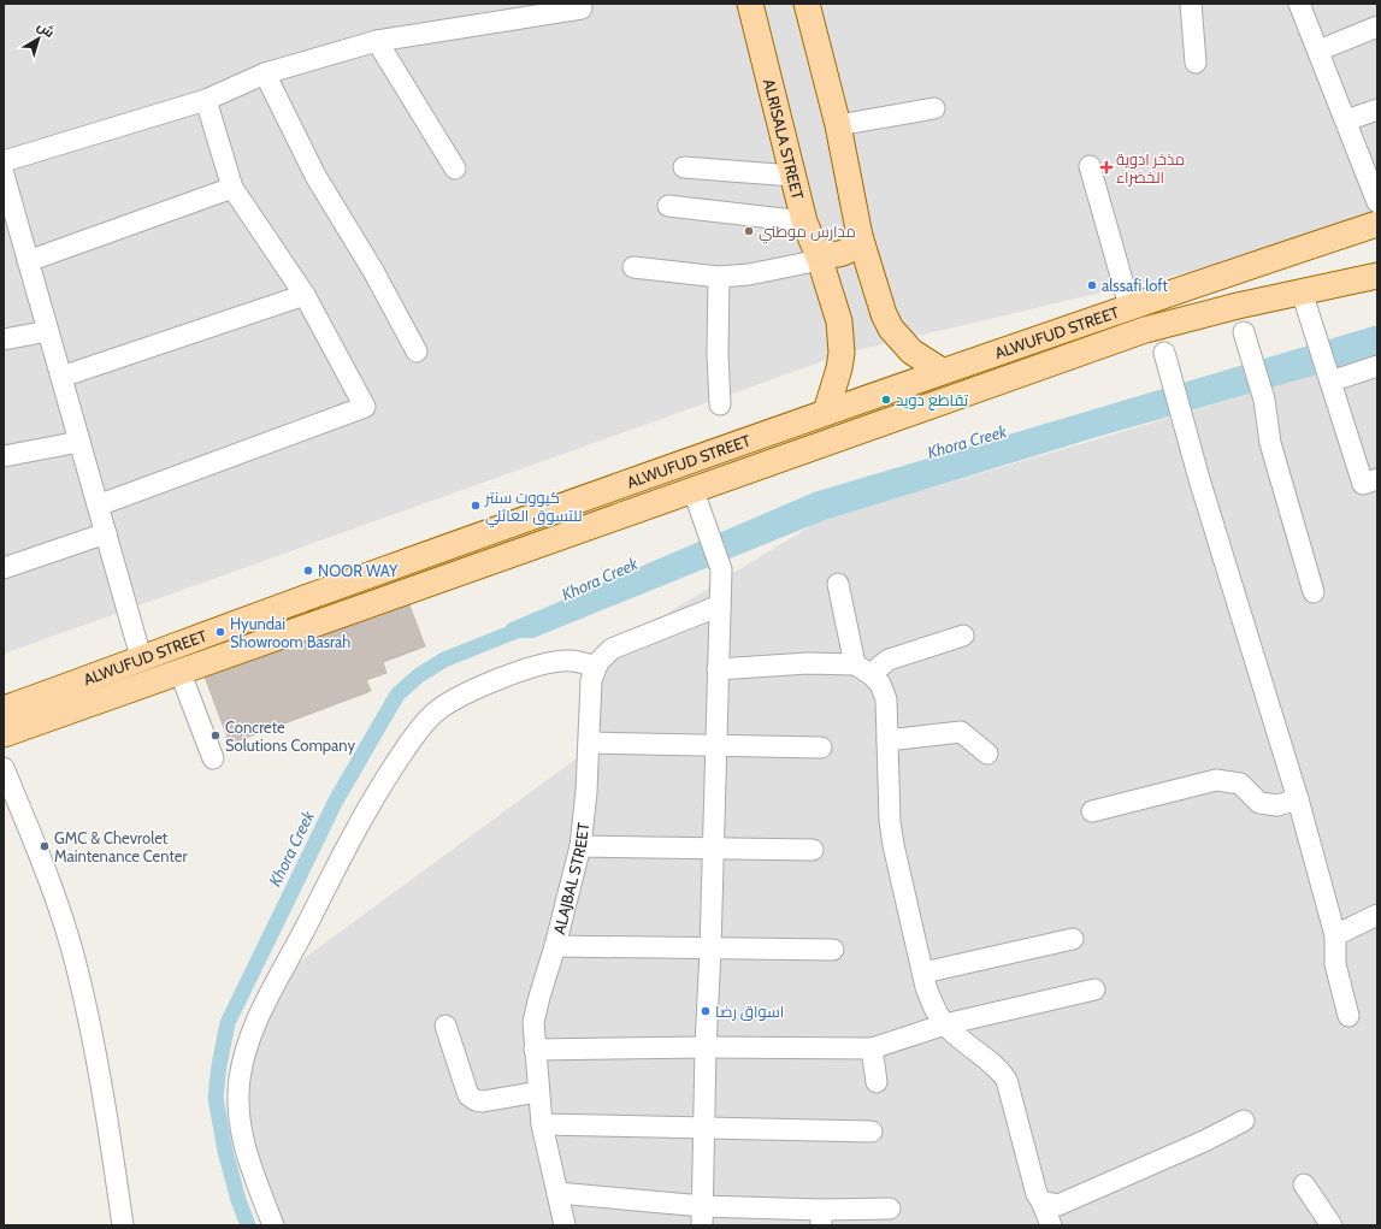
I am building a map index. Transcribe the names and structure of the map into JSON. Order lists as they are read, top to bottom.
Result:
{
  "streets": {
    "main road": ["ALRISALA STREET", "ALWUFUD STREET"],
    "street": ["ALAJBAL STREET"]
  },
  "crossings": [
    ["ALRISALA STREET", "ALWUFUD STREET"]
  ],
  "water": ["Khora Creek"],
  "places": {
    "health": ["مذخر ادوية الخضراء"],
    "other": [
      "مدارس موطني",
      "alssafi loft",
      "تقاطع دويد",
      "كيووت سنتر للتسوق العائلي",
      "NOOR WAY",
      "Hyundai Showroom Basrah",
      "Concrete Solutions Company",
      "GMC & Chevrolet Maintenance Center",
      "اسواق رضا"
    ]
  },
  "north": "top right"
}
